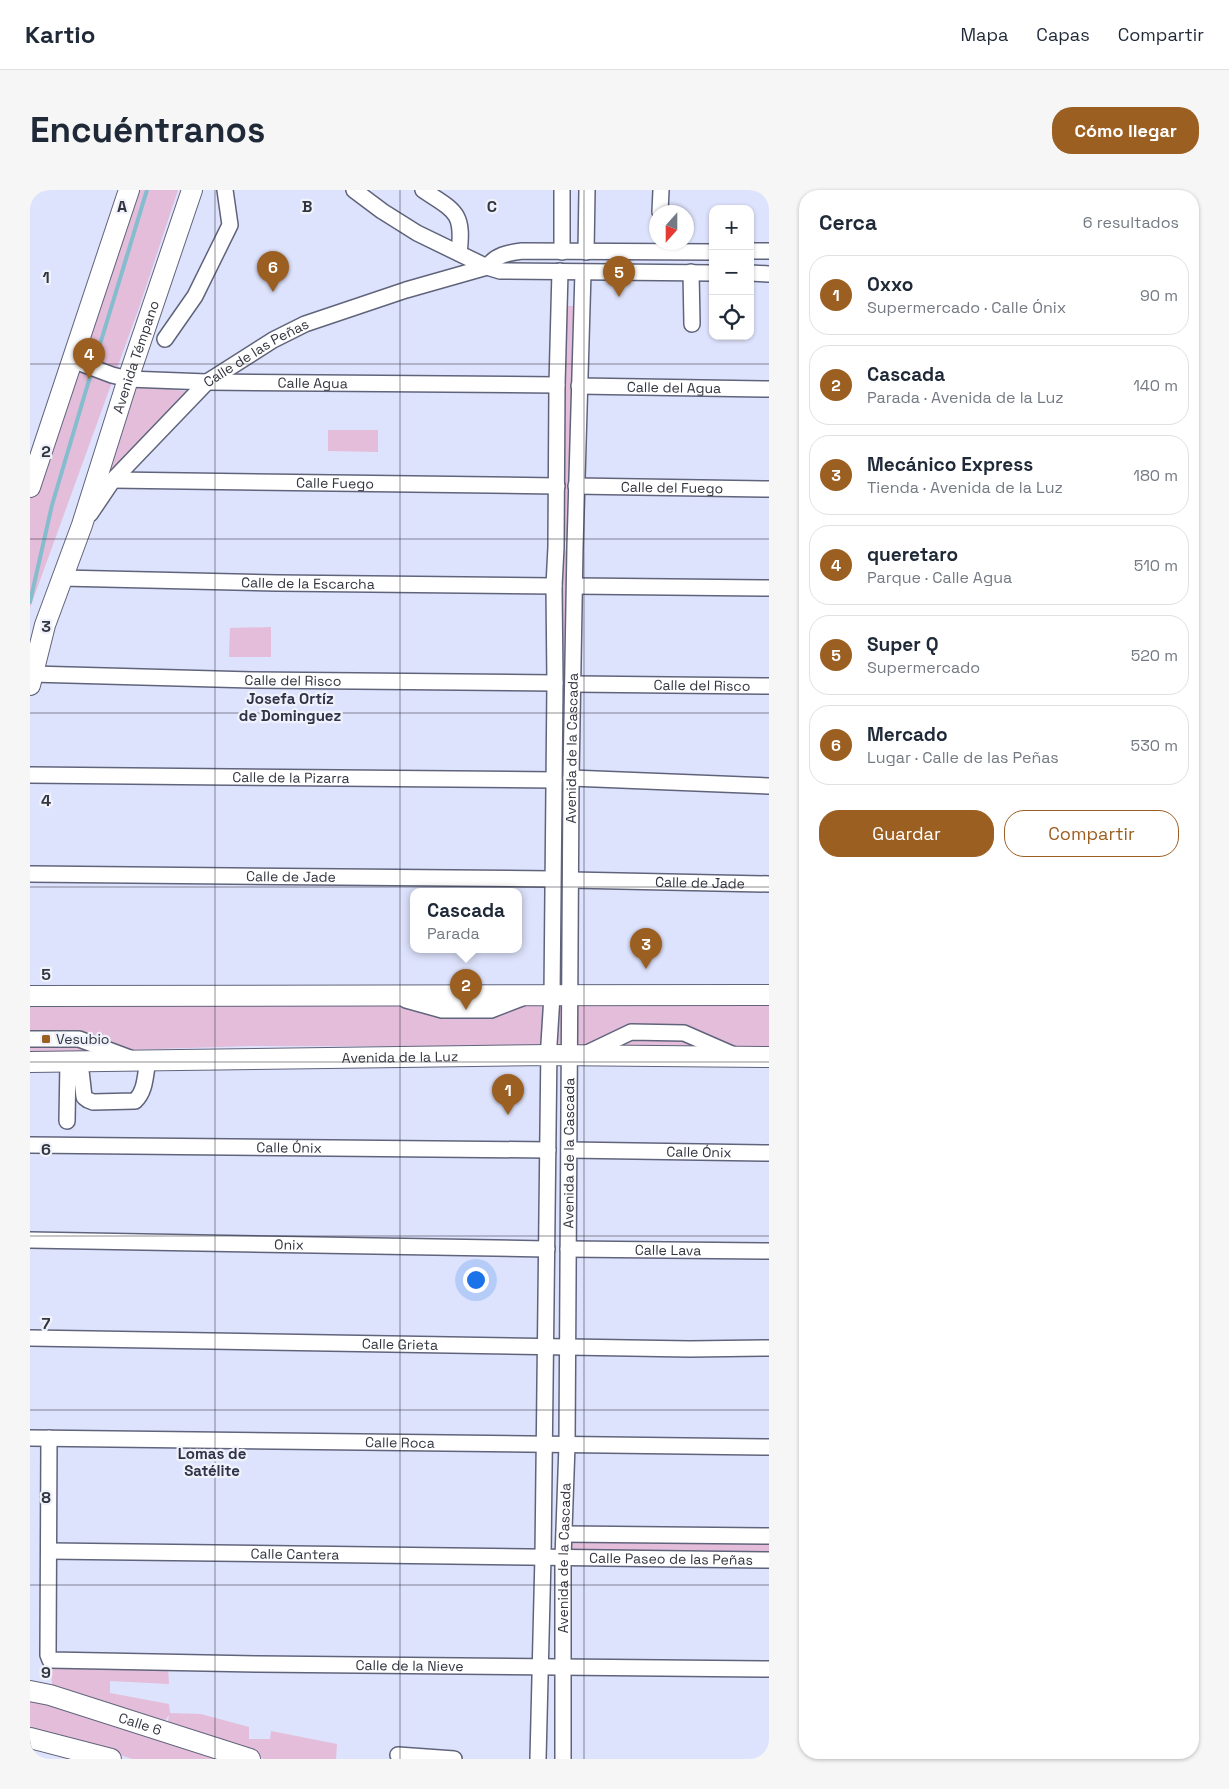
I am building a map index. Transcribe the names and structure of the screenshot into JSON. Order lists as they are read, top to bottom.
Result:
{
  "streets": {
    "main road": ["Avenida Témpano", "Avenida de la Luz", "Calle 6"],
    "street": [
      "Calle de las Peñas",
      "Calle Agua",
      "Calle del Agua",
      "Calle Fuego",
      "Calle del Fuego",
      "Calle de la Escarcha",
      "Calle del Risco",
      "Avenida de la Cascada",
      "Calle de la Pizarra",
      "Calle de Jade",
      "Calle Ónix",
      "Onix",
      "Calle Lava",
      "Calle Grieta",
      "Calle Roca",
      "Calle Cantera",
      "Calle Paseo de las Peñas",
      "Calle de la Nieve"
    ]
  },
  "crossings": [
    ["Calle de las Peñas", "Avenida Témpano"],
    ["Calle de las Peñas", "Calle Agua"],
    ["Calle de las Peñas", "Calle Fuego"],
    ["Avenida Témpano", "Calle Agua"],
    ["Avenida Témpano", "Calle de la Escarcha"],
    ["Avenida Témpano", "Calle del Risco"],
    ["Calle Agua", "Avenida de la Cascada"],
    ["Calle del Agua", "Avenida de la Cascada"],
    ["Calle Fuego", "Avenida de la Cascada"],
    ["Calle del Fuego", "Avenida de la Cascada"],
    ["Calle de la Escarcha", "Avenida de la Cascada"],
    ["Calle del Risco", "Avenida de la Cascada"],
    ["Avenida de la Cascada", "Calle de la Pizarra"],
    ["Avenida de la Cascada", "Calle de Jade"],
    ["Avenida de la Cascada", "Avenida de la Luz"],
    ["Avenida de la Cascada", "Calle Ónix"],
    ["Avenida de la Cascada", "Onix"],
    ["Avenida de la Cascada", "Calle Lava"],
    ["Avenida de la Cascada", "Calle Grieta"],
    ["Avenida de la Cascada", "Calle Roca"],
    ["Avenida de la Cascada", "Calle Cantera"],
    ["Avenida de la Cascada", "Calle Paseo de las Peñas"],
    ["Avenida de la Cascada", "Calle de la Nieve"],
    ["Calle Cantera", "Calle Paseo de las Peñas"],
    ["Calle Cantera", "Calle de la Nieve"]
  ],
  "districts": ["Josefa Ortíz de Dominguez", "Lomas de Satélite"],
  "places": {
    "transit": ["Vesubio"]
  },
  "north": "bottom",
  "page": {
    "header": "Kartio",
    "nav": ["Mapa", "Capas", "Compartir"],
    "buttons": [
      "Cómo llegar",
      ["Guardar", "Compartir"]
    ],
    "title": "Encuéntranos",
    "heading": ["Cerca", "6 resultados"],
    "map_buttons": ["+", "−"],
    "pins": [
      "6",
      "5",
      "4",
      "3",
      "2",
      "1"
    ],
    "list": [
      {
        "mark": "1",
        "name": "Oxxo",
        "note": "Supermercado · Calle Ónix",
        "value": "90 m"
      },
      {
        "mark": "2",
        "name": "Cascada",
        "note": "Parada · Avenida de la Luz",
        "value": "140 m"
      },
      {
        "mark": "3",
        "name": "Mecánico Express",
        "note": "Tienda · Avenida de la Luz",
        "value": "180 m"
      },
      {
        "mark": "4",
        "name": "queretaro",
        "note": "Parque · Calle Agua",
        "value": "510 m"
      },
      {
        "mark": "5",
        "name": "Super Q",
        "note": "Supermercado",
        "value": "520 m"
      },
      {
        "mark": "6",
        "name": "Mercado",
        "note": "Lugar · Calle de las Peñas",
        "value": "530 m"
      }
    ],
    "popup": ["Cascada", "Parada"]
  },
  "grid": {
    "columns": ["A", "B", "C"],
    "rows": [
      "1",
      "2",
      "3",
      "4",
      "5",
      "6",
      "7",
      "8",
      "9"
    ]
  }
}
